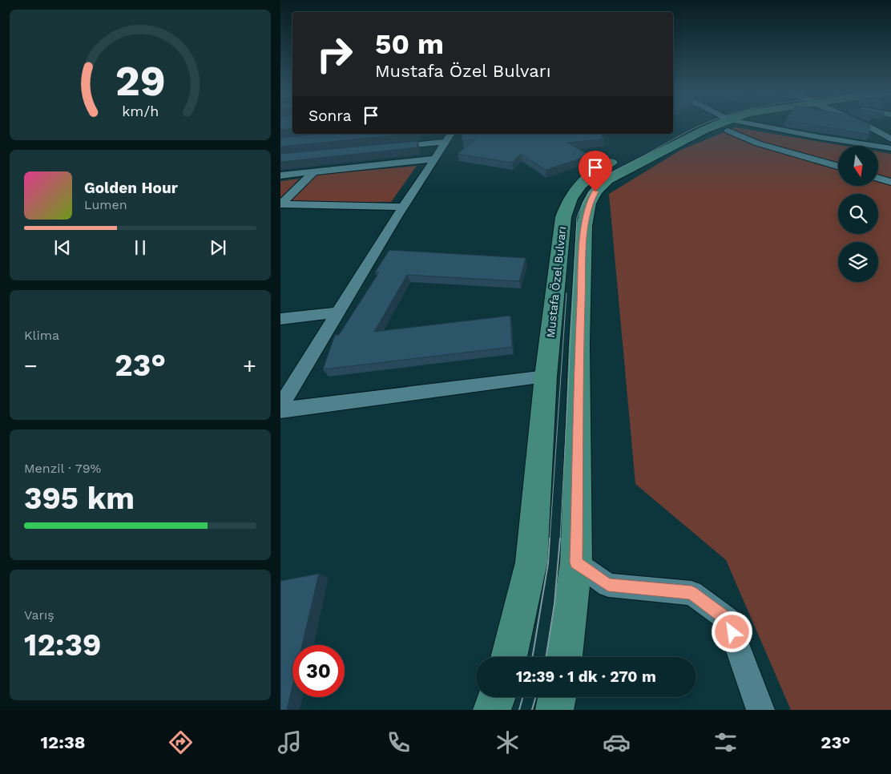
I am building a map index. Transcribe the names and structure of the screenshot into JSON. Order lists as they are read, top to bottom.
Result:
{
  "streets": {
    "main road": ["Mustafa Özel Bulvarı"]
  },
  "north": "bottom",
  "page": {
    "turn": ["50 m", "Mustafa Özel Bulvarı"],
    "then": "Sonra",
    "song": ["Golden Hour", "Lumen"],
    "tile": [
      "Klima",
      ["Menzil · 79%", "395 km"],
      ["Varış", "12:39"]
    ],
    "heat": ["−", "23°", "+"],
    "limit": "30",
    "trip": "12:39 · 1 dk · 270 m",
    "tabs": ["12:38", "23°"],
    "gauge": ["29", "km/h"]
  }
}
